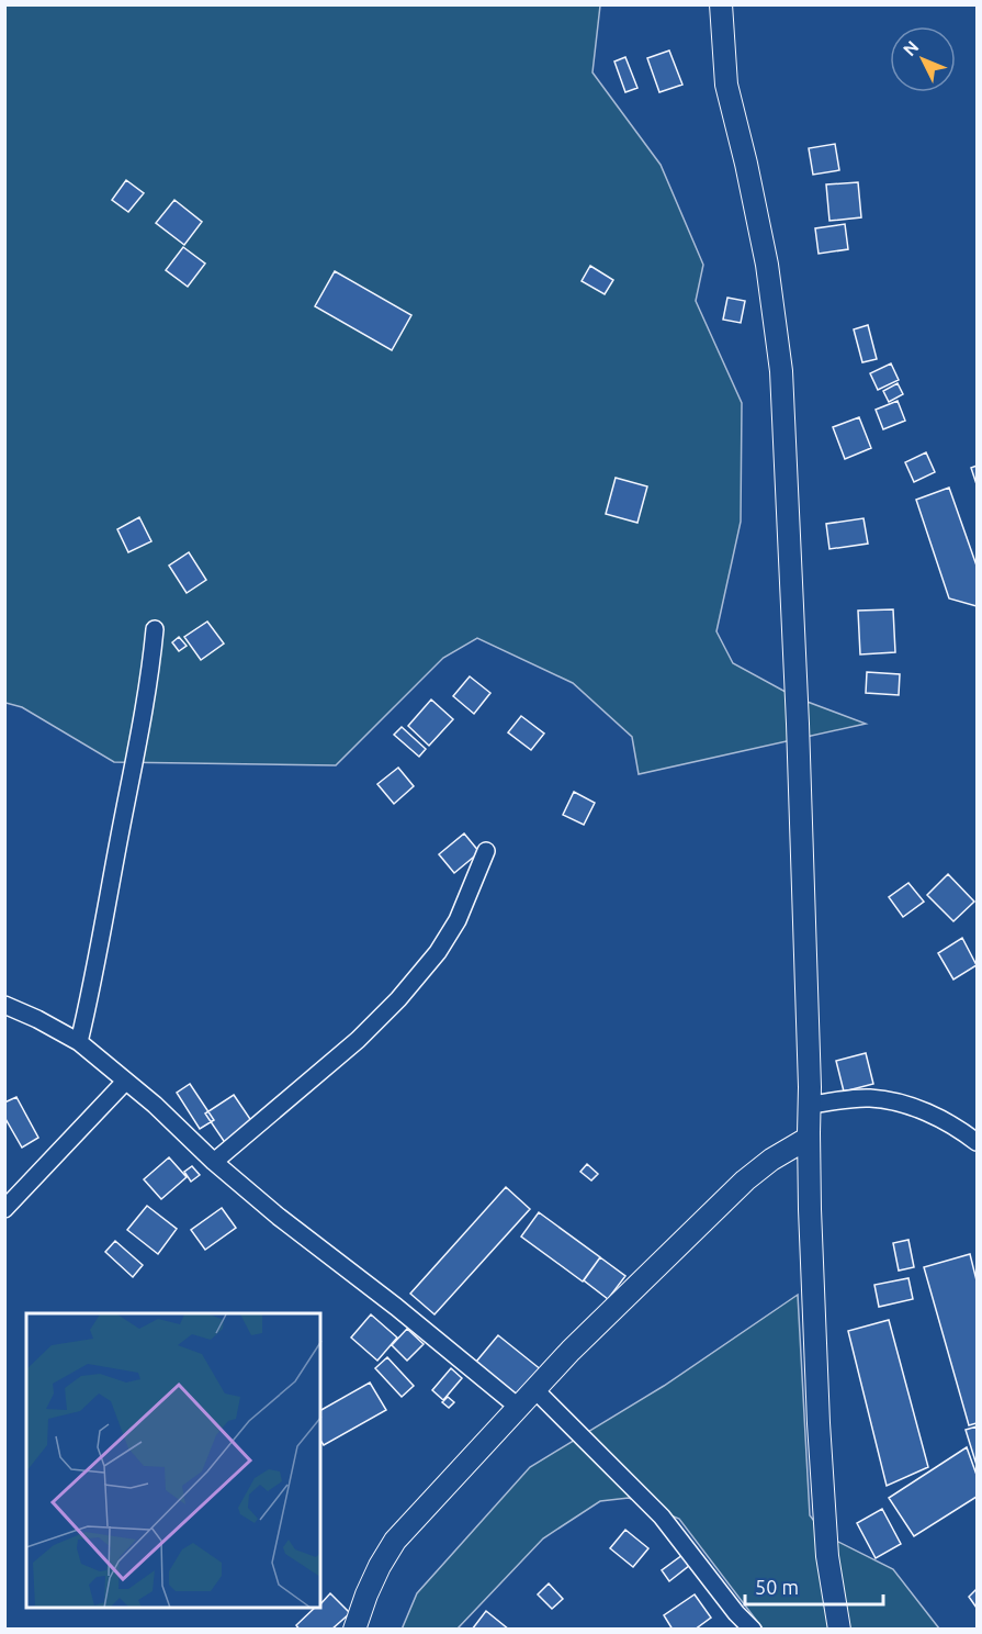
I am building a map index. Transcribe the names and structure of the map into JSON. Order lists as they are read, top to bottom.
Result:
{
  "scale_bar": "50 m",
  "north": "top left"
}
